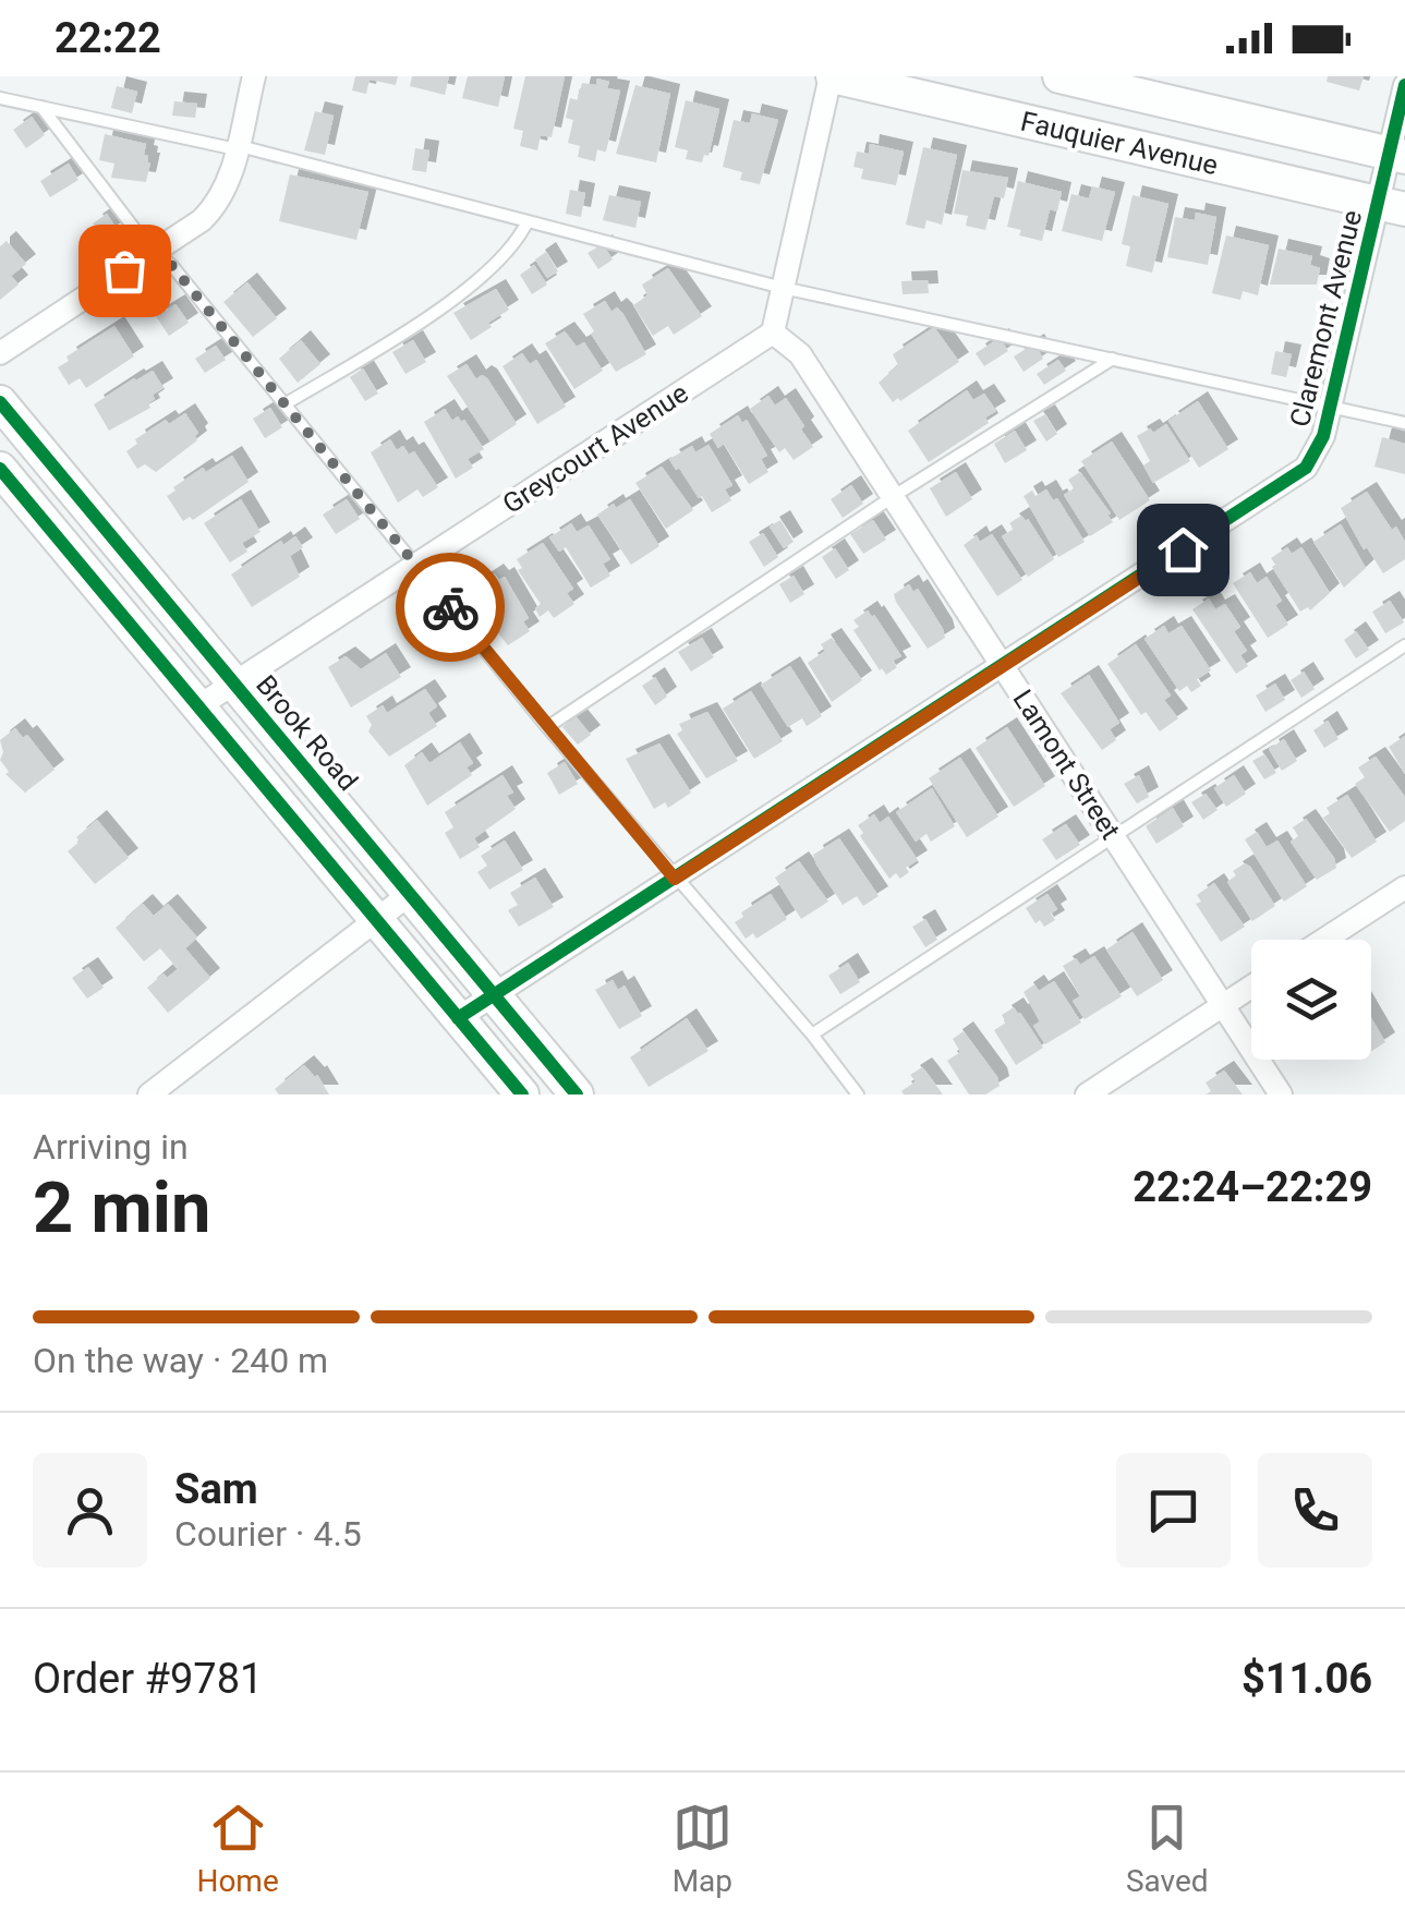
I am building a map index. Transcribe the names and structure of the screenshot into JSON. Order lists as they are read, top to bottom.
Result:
{
  "streets": {
    "main road": ["Fauquier Avenue", "Brook Road"],
    "street": ["Claremont Avenue", "Greycourt Avenue", "Lamont Street"]
  },
  "crossings": [
    ["Fauquier Avenue", "Claremont Avenue"],
    ["Claremont Avenue", "Brook Road"],
    ["Claremont Avenue", "Lamont Street"],
    ["Greycourt Avenue", "Brook Road"],
    ["Greycourt Avenue", "Lamont Street"]
  ],
  "page": {
    "status": "22:22",
    "heading": ["2 min", "Arriving in", "22:24–22:29"],
    "panel": [
      "Sam",
      "Courier · 4.5",
      "Order #9781",
      "$11.06"
    ],
    "bar": "On the way · 240 m",
    "tabs": ["Home", "Map", "Saved"]
  }
}
